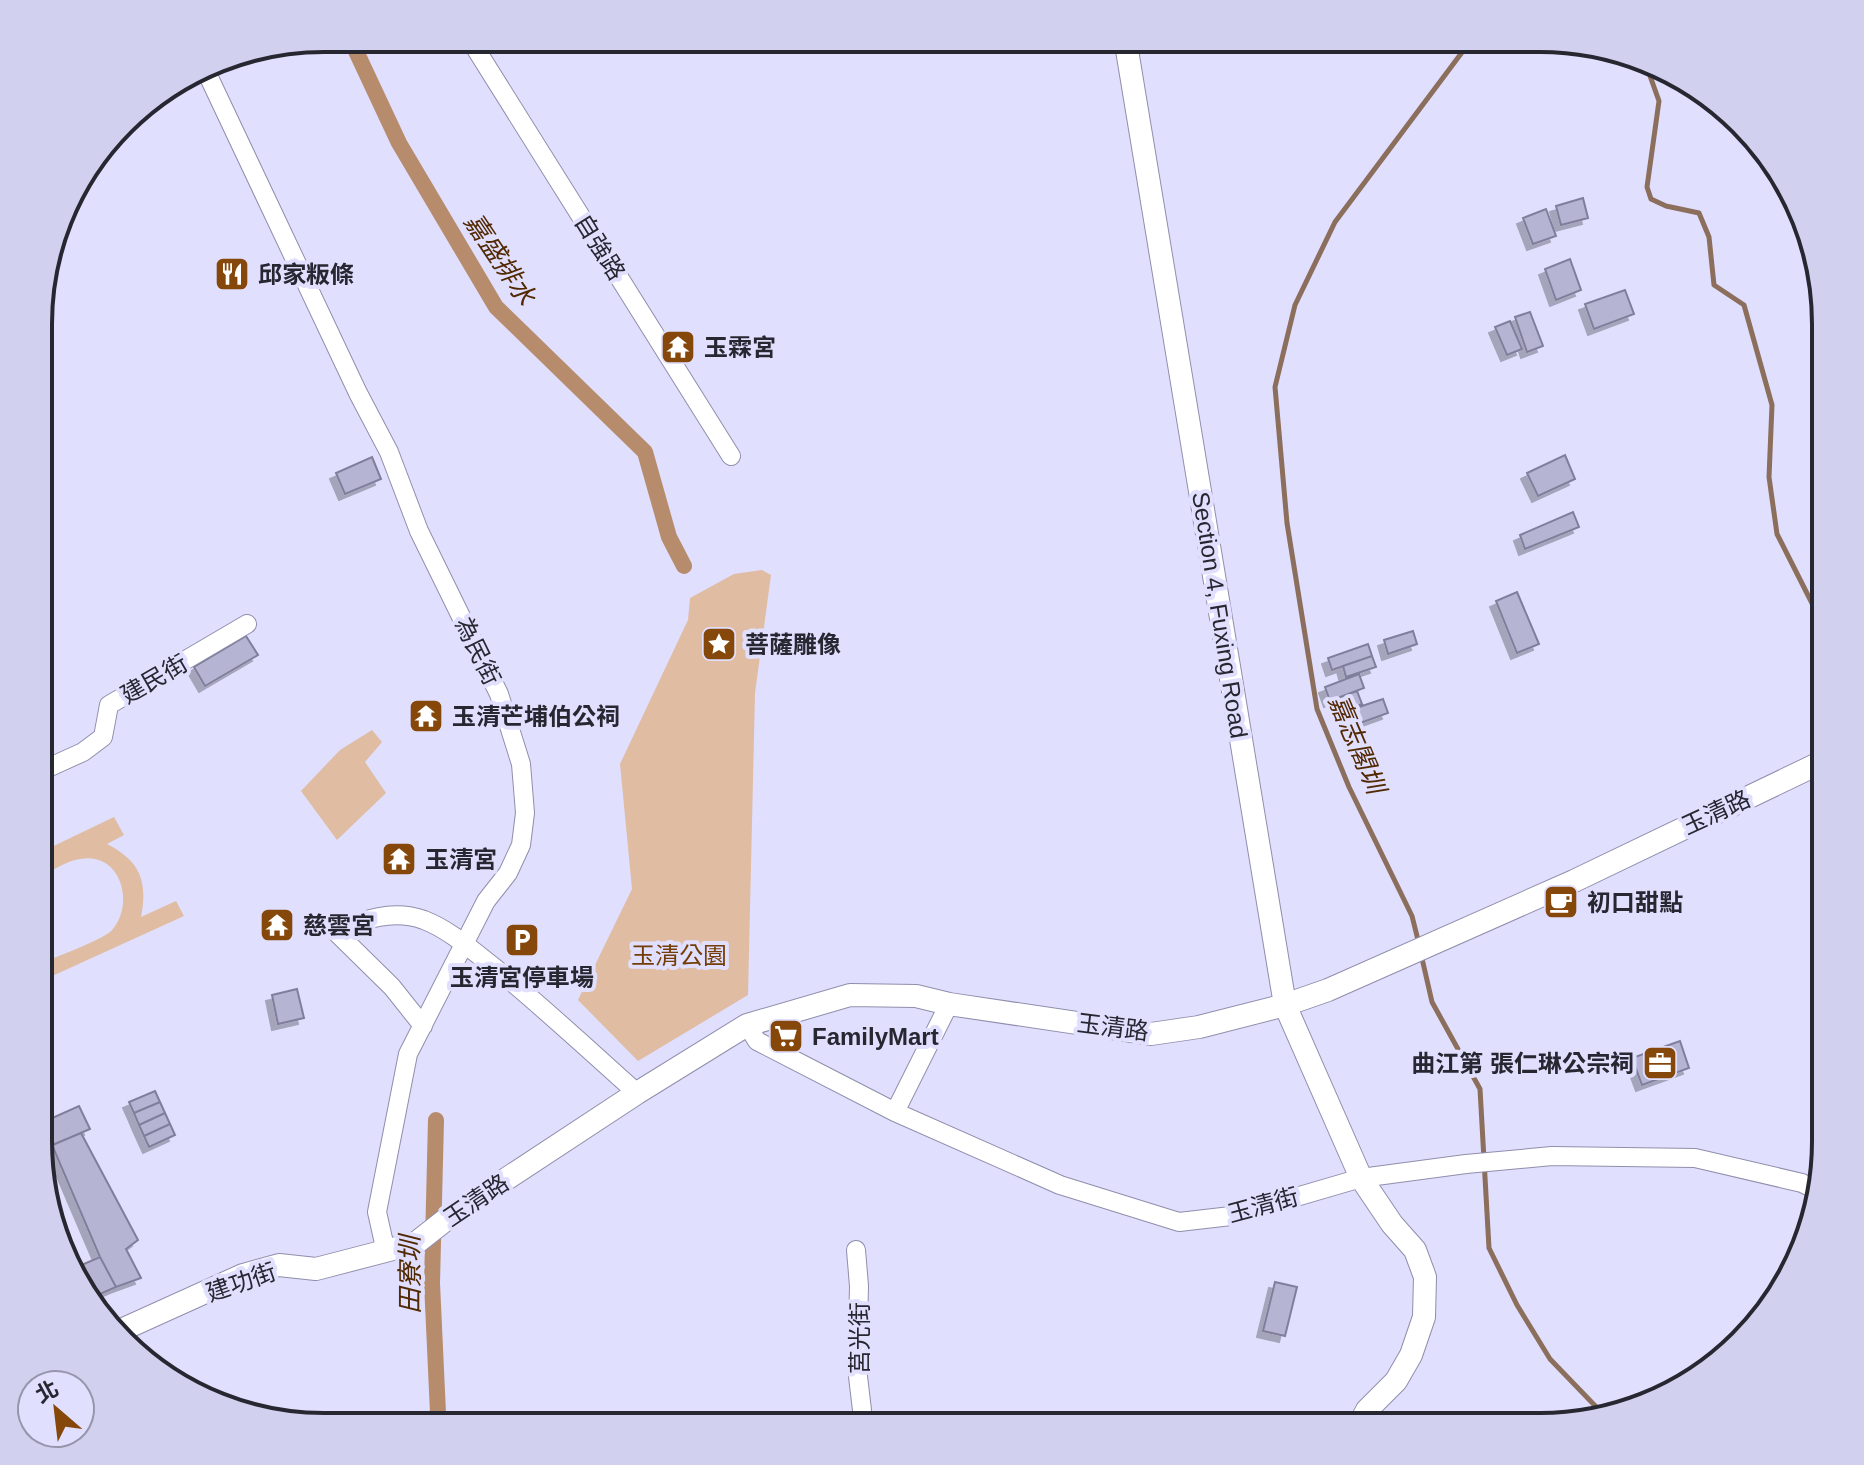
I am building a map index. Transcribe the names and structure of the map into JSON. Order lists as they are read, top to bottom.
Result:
{
  "streets": {
    "street": [
      "自強路",
      "Section 4, Fuxing Road",
      "為民街",
      "建民街",
      "玉清路",
      "玉清街",
      "建功街",
      "莒光街"
    ]
  },
  "crossings": [
    ["Section 4, Fuxing Road", "玉清路"],
    ["Section 4, Fuxing Road", "玉清街"],
    ["為民街", "建功街"],
    ["玉清路", "玉清街"],
    ["玉清路", "建功街"]
  ],
  "water": ["嘉盛排水", "嘉志閣圳", "田寮圳"],
  "parks": ["玉清公園"],
  "places": {
    "restaurant": ["邱家粄條"],
    "temple": [
      "玉霖宮",
      "玉清芒埔伯公祠",
      "玉清宮",
      "慈雲宮"
    ],
    "place": ["菩薩雕像"],
    "cafe": ["初口甜點"],
    "parking": ["玉清宮停車場"],
    "supermarket": ["FamilyMart"],
    "office": ["曲江第 張仁琳公宗祠"]
  },
  "north": "top left"
}
